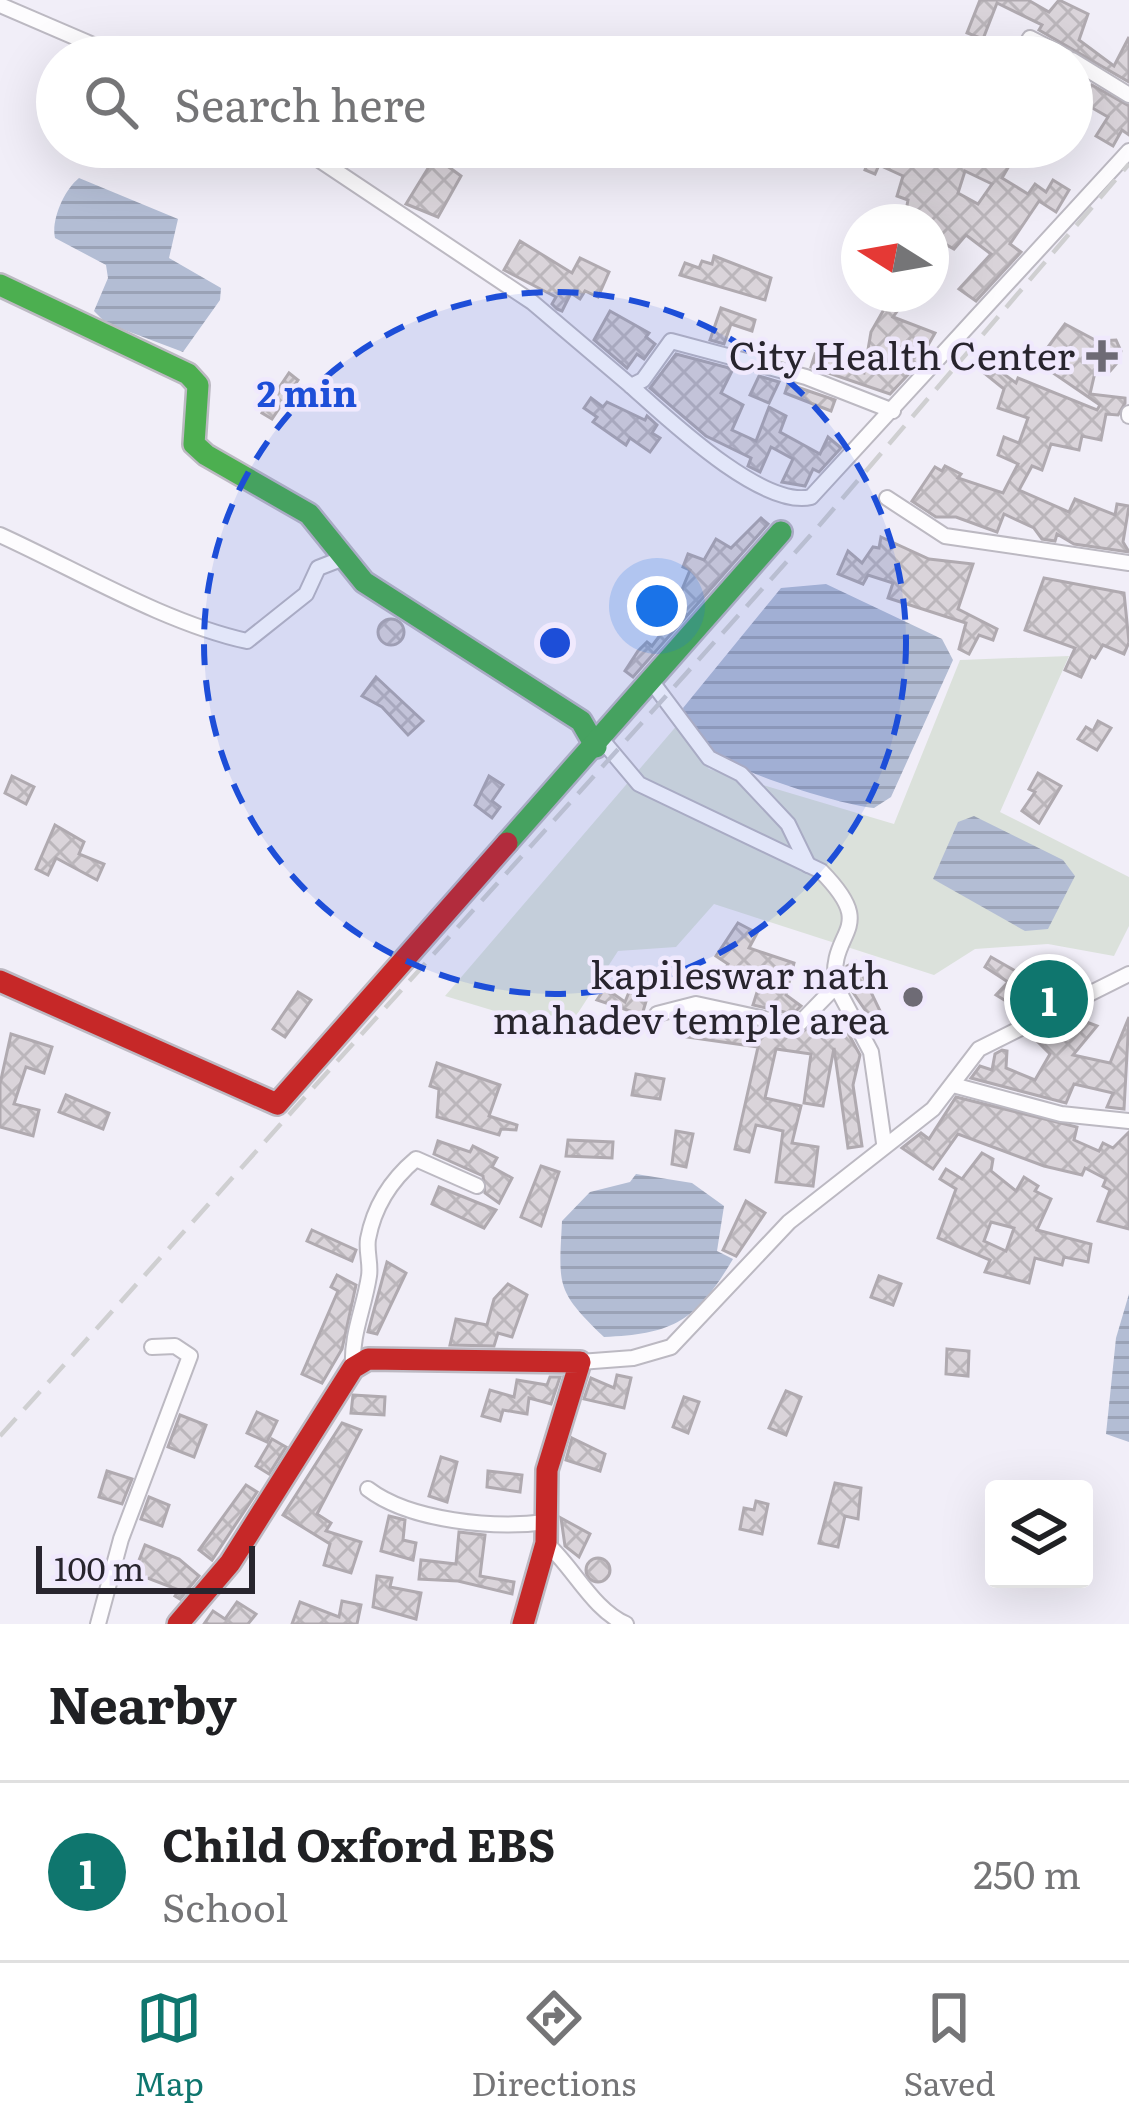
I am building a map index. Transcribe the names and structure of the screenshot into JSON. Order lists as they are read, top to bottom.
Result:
{
  "places": {
    "health": ["City Health Center"],
    "other": ["kapileswar nath mahadev temple area"]
  },
  "scale_bar": "100 m",
  "north": "left",
  "page": {
    "search": "Search here",
    "pins": "1",
    "scale": "100 m",
    "heading": "Nearby",
    "list": [
      {
        "mark": "1",
        "name": "Child Oxford EBS",
        "note": "School",
        "value": "250 m"
      }
    ],
    "nav": ["Map", "Directions", "Saved"]
  },
  "rings": ["2 min"]
}
